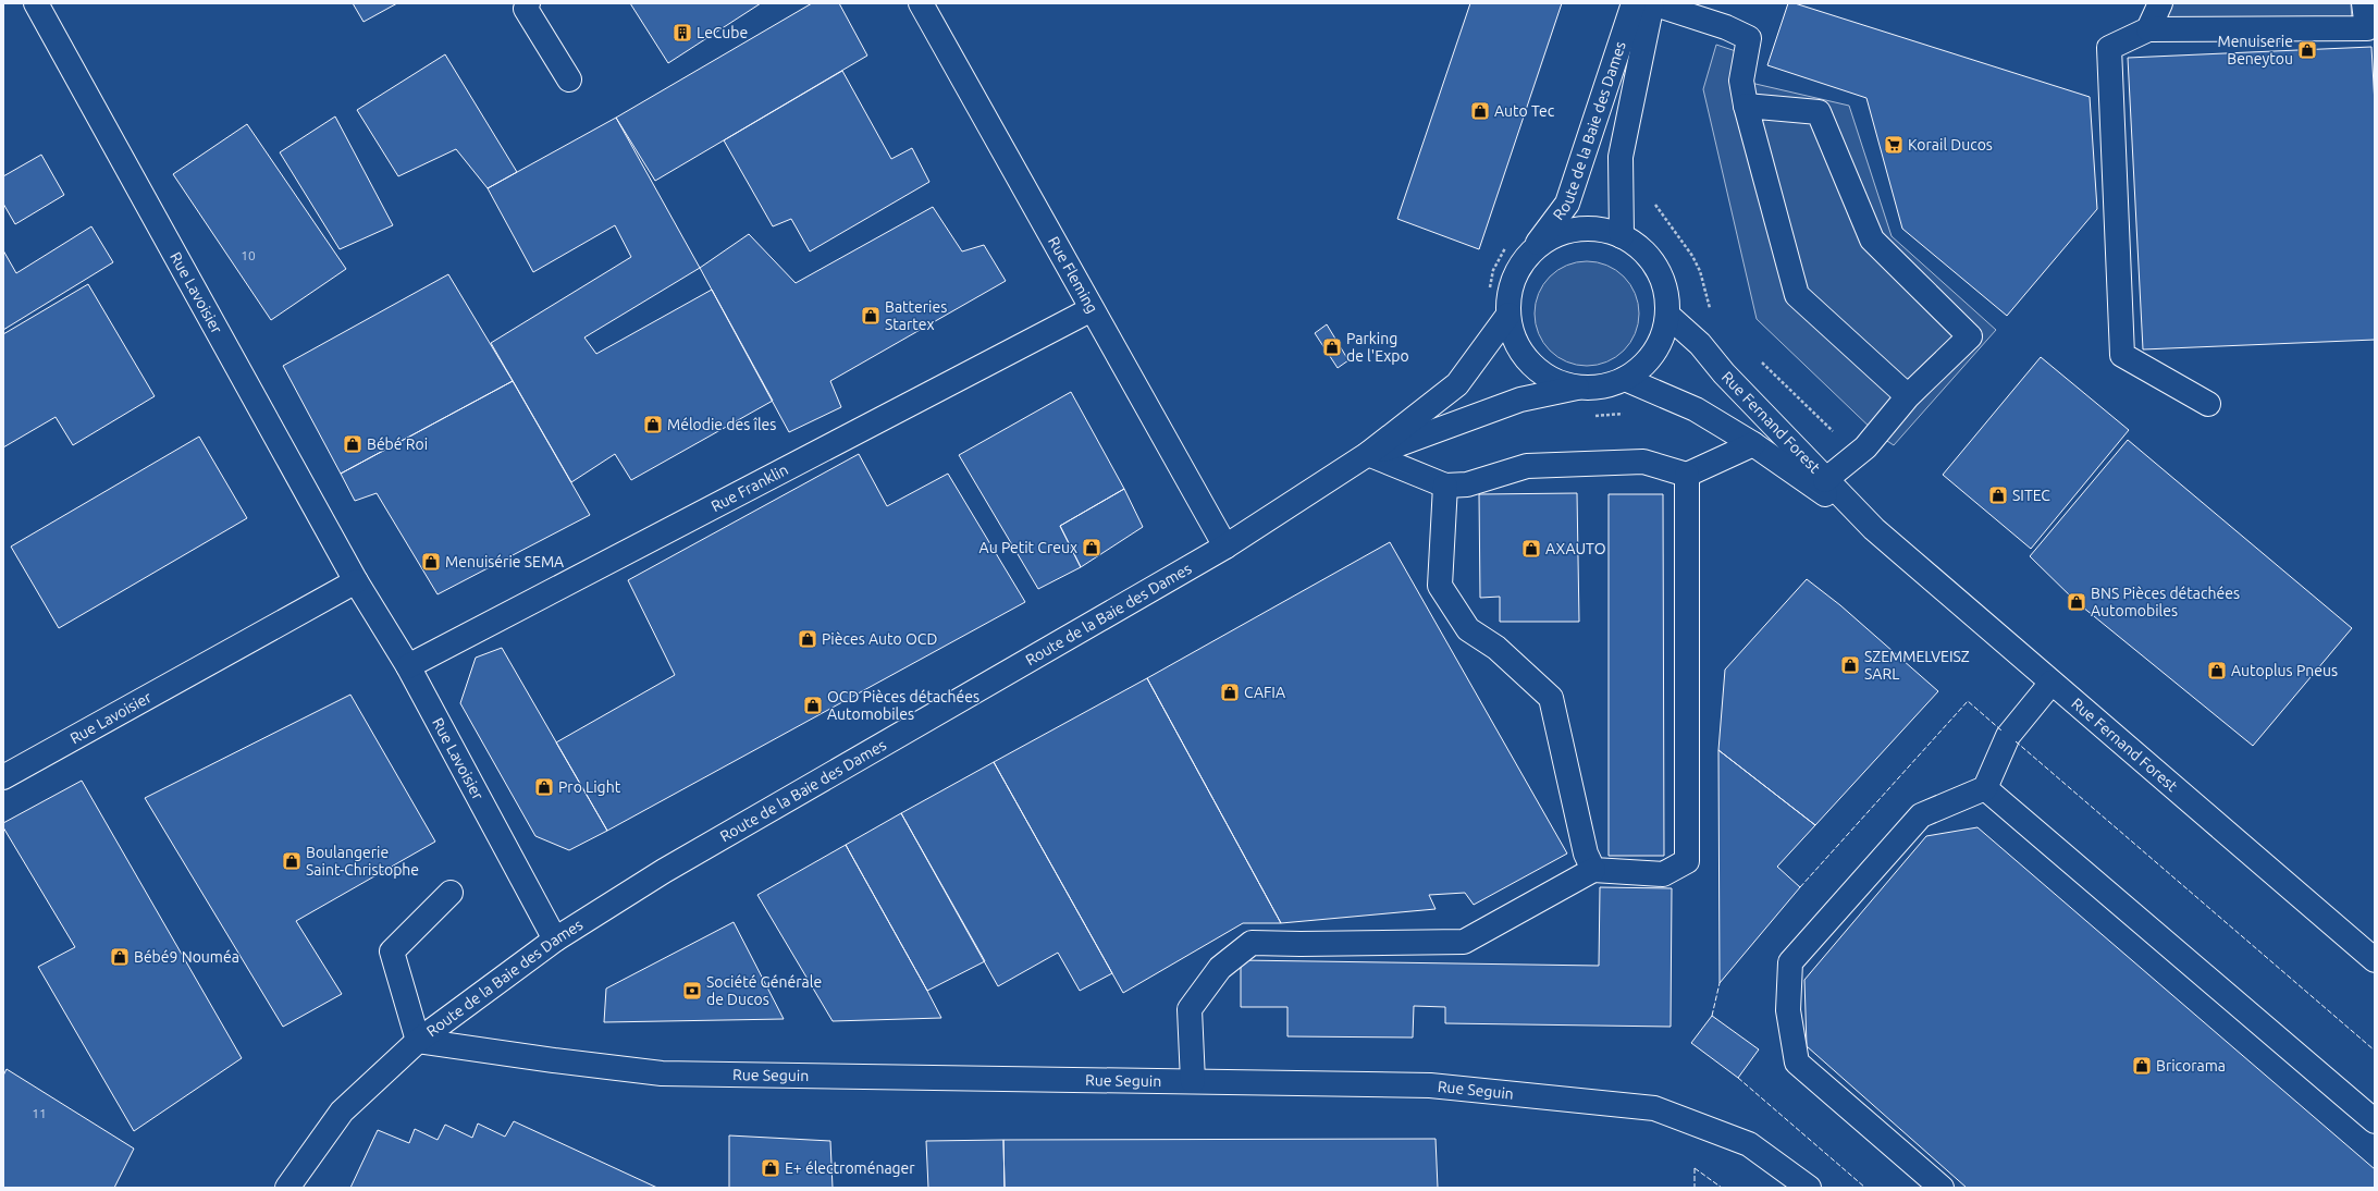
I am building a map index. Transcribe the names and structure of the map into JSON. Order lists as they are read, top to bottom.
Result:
{
  "streets": {
    "street": [
      "Route de la Baie des Dames",
      "Rue Fleming",
      "Rue Lavoisier",
      "Rue Fernand Forest",
      "Rue Franklin",
      "Rue Seguin"
    ]
  },
  "crossings": [
    ["Route de la Baie des Dames", "Rue Fleming"],
    ["Route de la Baie des Dames", "Rue Lavoisier"],
    ["Route de la Baie des Dames", "Rue Seguin"],
    ["Rue Fleming", "Rue Franklin"],
    ["Rue Lavoisier", "Rue Franklin"]
  ],
  "places": {
    "building": ["LeCube"],
    "shop": [
      "Menuiserie Beneytou",
      "Auto Tec",
      "Batteries Startex",
      "Parking de l'Expo",
      "Mélodie des îles",
      "Bébé Roi",
      "SITEC",
      "Au Petit Creux",
      "AXAUTO",
      "Menuisérie SEMA",
      "BNS Pièces détachées Automobiles",
      "Pièces Auto OCD",
      "SZEMMELVEISZ SARL",
      "Autoplus Pneus",
      "CAFIA",
      "OCD Pièces détachées Automobiles",
      "Pro Light",
      "Boulangerie Saint-Christophe",
      "Bébé9 Nouméa",
      "Bricorama",
      "E+ électroménager"
    ],
    "supermarket": ["Korail Ducos"],
    "bank": ["Société Générale de Ducos"]
  },
  "house_numbers": ["10", "11"]
}
